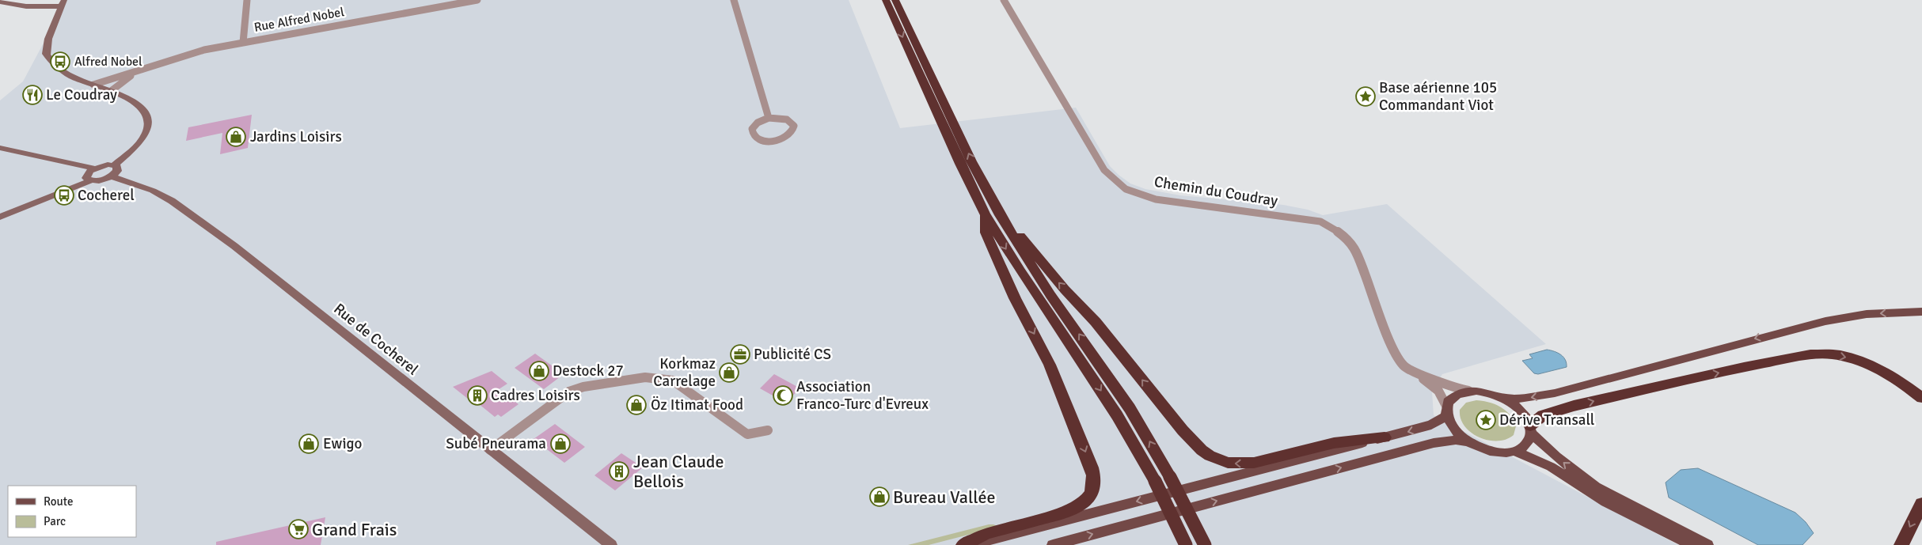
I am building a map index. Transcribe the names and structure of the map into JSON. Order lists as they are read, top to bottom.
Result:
{
  "streets": {
    "street": ["Rue Alfred Nobel", "Chemin du Coudray", "Rue de Cocherel"]
  },
  "places": {
    "bus stop": ["Alfred Nobel", "Cocherel"],
    "restaurant": ["Le Coudray"],
    "place": ["Base aérienne 105 Commandant Viot", "Dérive Transall"],
    "shop": [
      "Jardins Loisirs",
      "Destock 27",
      "Korkmaz Carrelage",
      "Öz Itimat Food",
      "Ewigo",
      "Subé Pneurama",
      "Bureau Vallée"
    ],
    "office": ["Publicité CS"],
    "building": ["Cadres Loisirs", "Jean Claude Bellois"],
    "mosque": ["Association Franco-Turc d'Evreux"],
    "supermarket": ["Grand Frais"]
  },
  "legend": ["Route", "Parc"]
}
